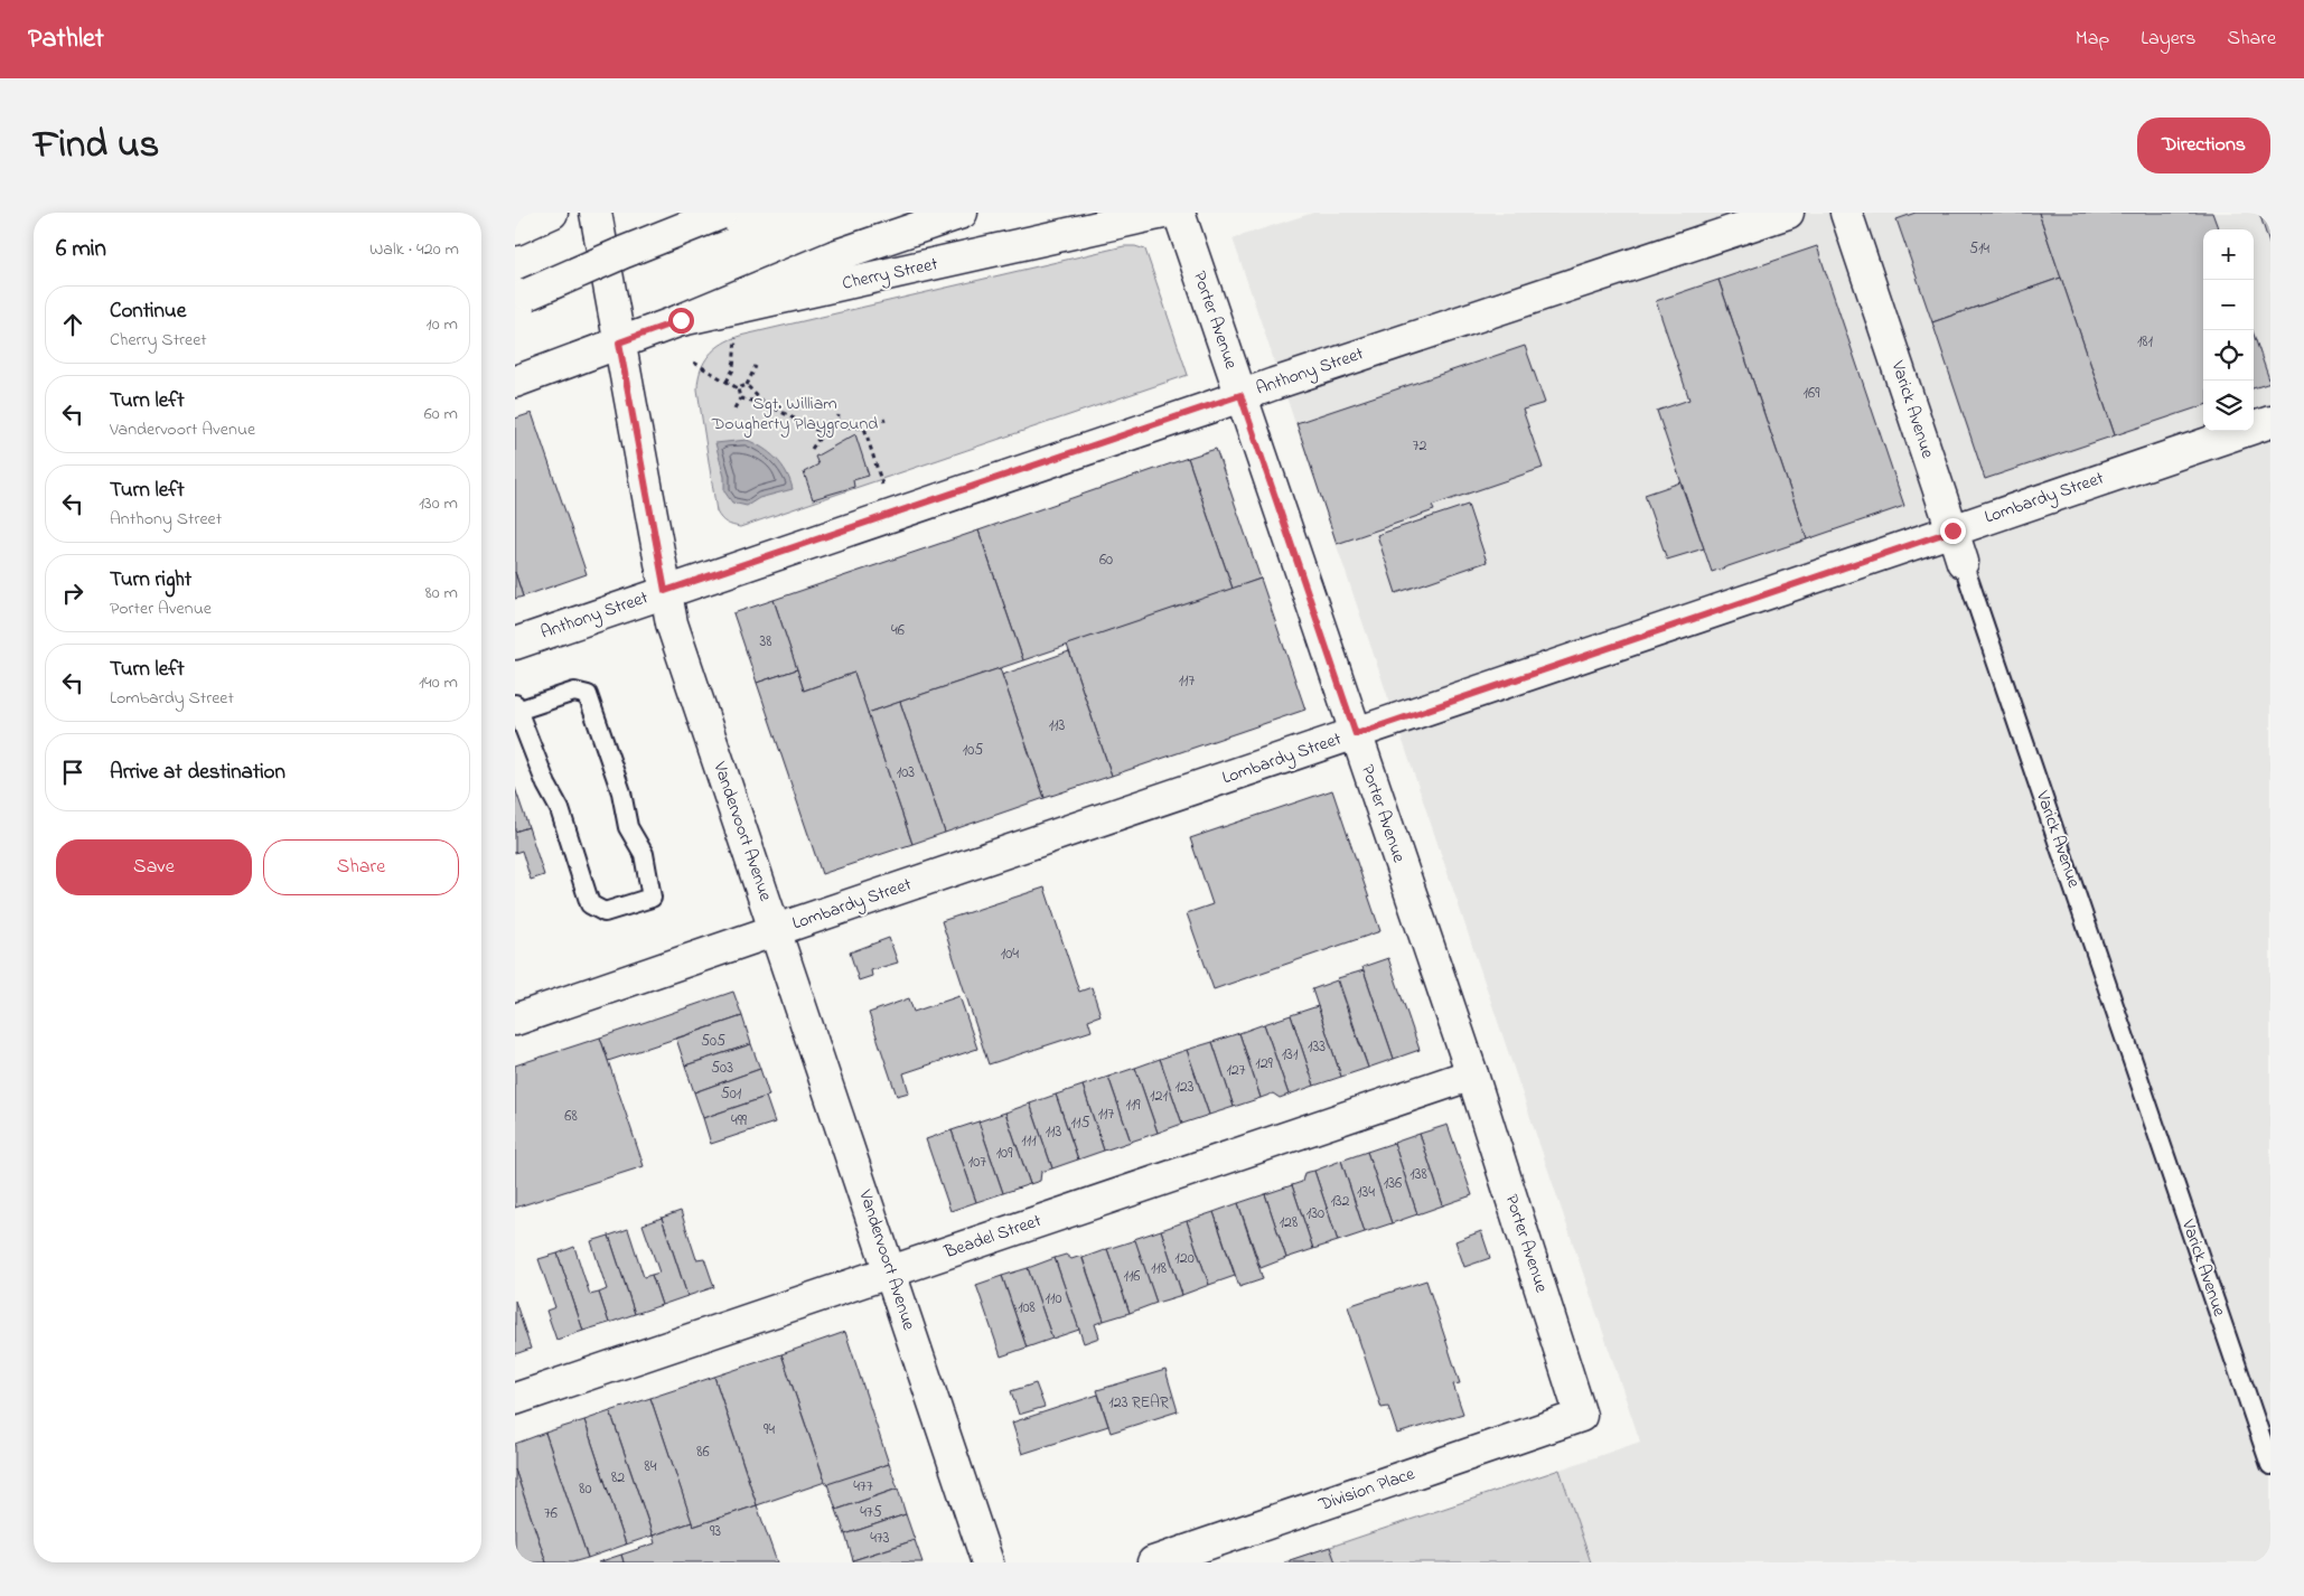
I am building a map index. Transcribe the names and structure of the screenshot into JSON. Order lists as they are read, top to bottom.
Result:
{
  "streets": {
    "main road": [
      "Cherry Street",
      "Porter Avenue",
      "Anthony Street",
      "Varick Avenue",
      "Lombardy Street",
      "Vandervoort Avenue",
      "Beadel Street",
      "Division Place"
    ]
  },
  "crossings": [
    ["Cherry Street", "Vandervoort Avenue"],
    ["Porter Avenue", "Anthony Street"],
    ["Porter Avenue", "Lombardy Street"],
    ["Porter Avenue", "Beadel Street"],
    ["Porter Avenue", "Division Place"],
    ["Anthony Street", "Vandervoort Avenue"],
    ["Varick Avenue", "Lombardy Street"],
    ["Lombardy Street", "Vandervoort Avenue"],
    ["Vandervoort Avenue", "Beadel Street"]
  ],
  "parks": ["Sgt. William Dougherty Playground"],
  "house_numbers": [
    "514",
    "181",
    "169",
    "72",
    "60",
    "46",
    "38",
    "117",
    "113",
    "105",
    "103",
    "104",
    "505",
    "133",
    "131",
    "129",
    "503",
    "127",
    "123",
    "501",
    "121",
    "119",
    "117",
    "68",
    "499",
    "115",
    "113",
    "111",
    "109",
    "107",
    "138",
    "136",
    "134",
    "132",
    "130",
    "128",
    "120",
    "118",
    "116",
    "110",
    "108",
    "123 REAR",
    "94",
    "86",
    "84",
    "82",
    "477",
    "80",
    "475",
    "76",
    "93",
    "473"
  ],
  "page": {
    "header": "Pathlet",
    "nav": ["Map", "Layers", "Share"],
    "title": "Find us",
    "buttons": [
      "Directions",
      ["Save", "Share"]
    ],
    "heading": ["6 min", "Walk · 420 m"],
    "map_buttons": ["+", "−"],
    "list": [
      ["Continue", "Cherry Street", "10 m"],
      ["Turn left", "Vandervoort Avenue", "60 m"],
      ["Turn left", "Anthony Street", "130 m"],
      ["Turn right", "Porter Avenue", "80 m"],
      ["Turn left", "Lombardy Street", "140 m"],
      "Arrive at destination"
    ]
  }
}
